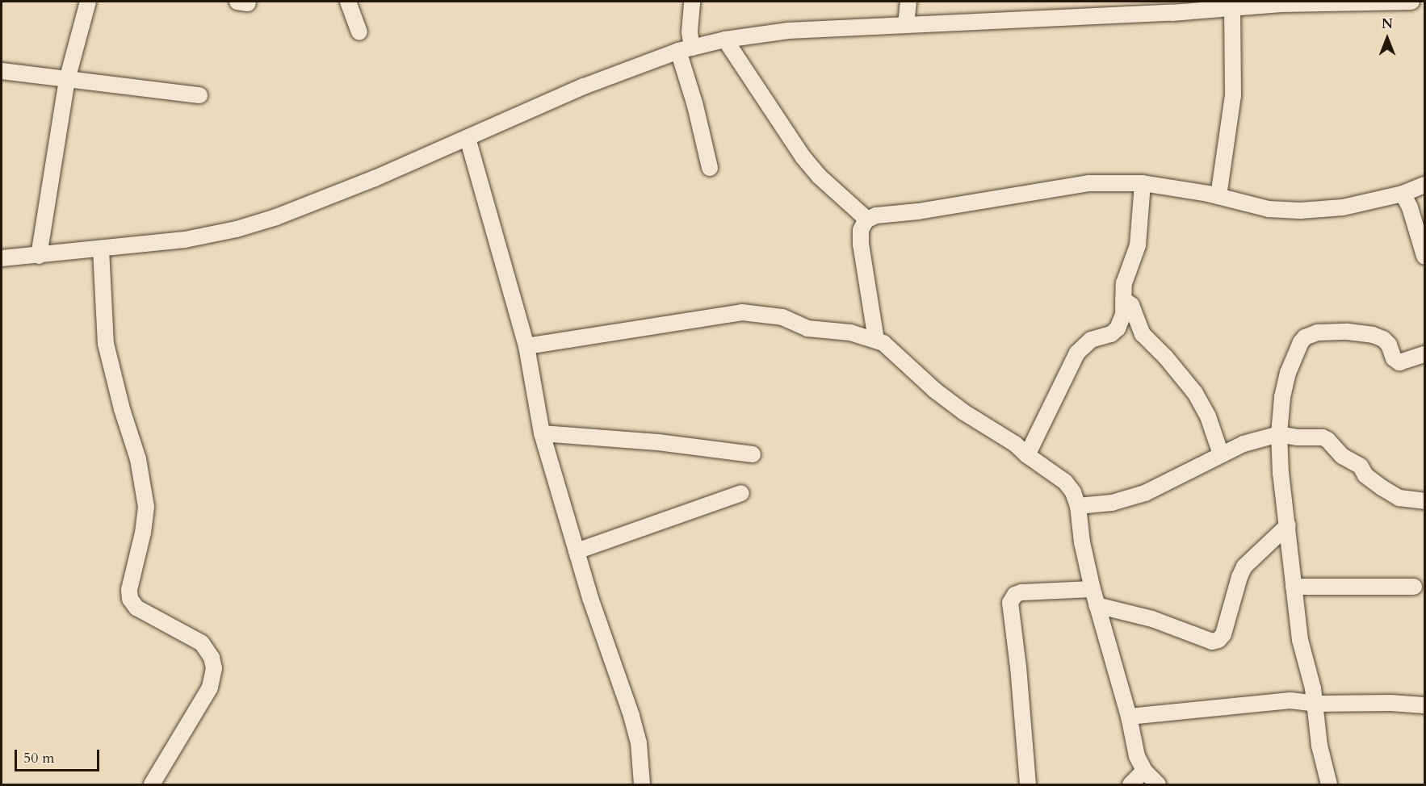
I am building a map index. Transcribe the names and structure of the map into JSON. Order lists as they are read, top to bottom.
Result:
{
  "scale_bar": "50 m",
  "north": "top"
}
